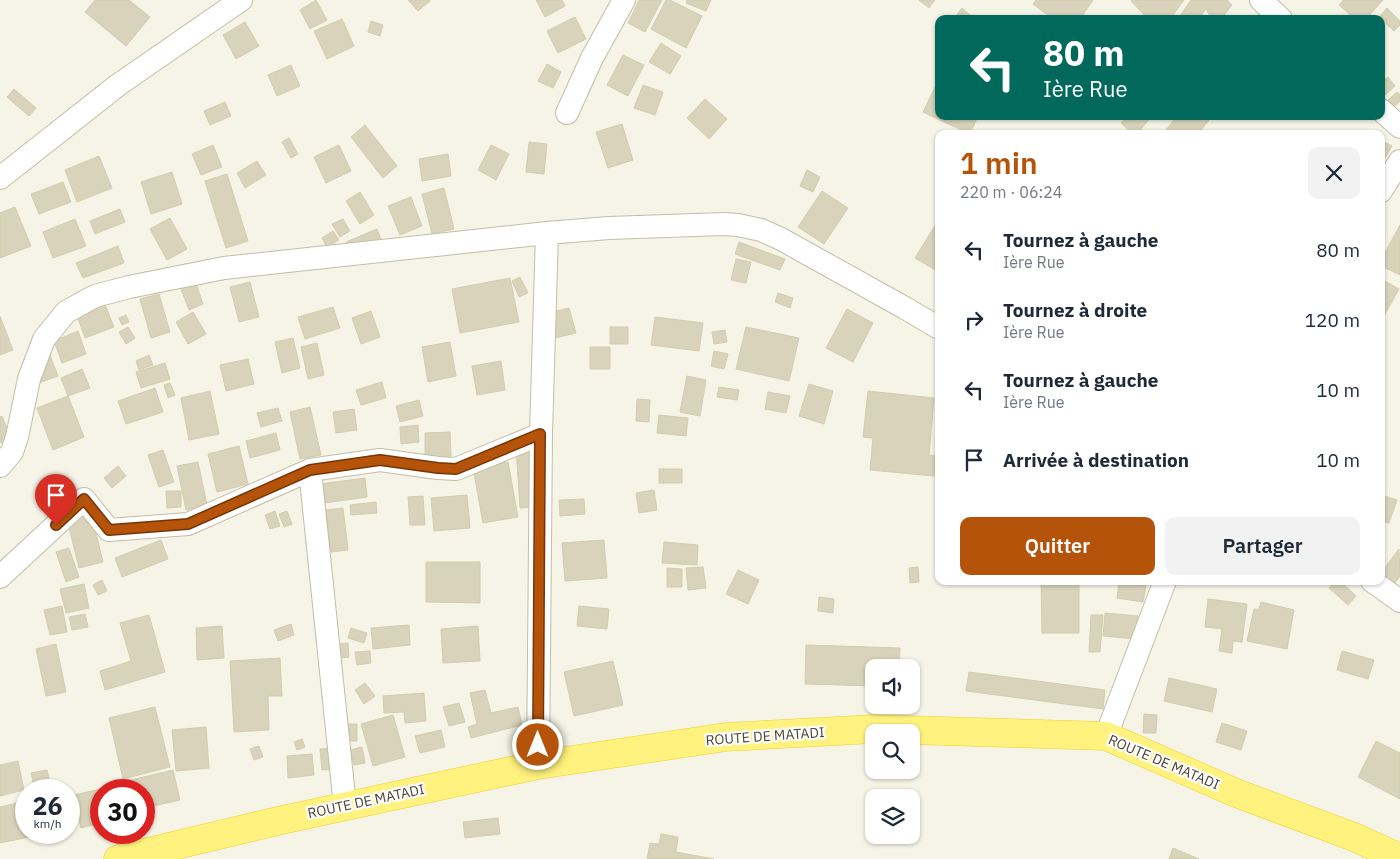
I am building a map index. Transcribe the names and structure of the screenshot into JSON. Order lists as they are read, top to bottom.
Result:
{
  "streets": {
    "highway": ["ROUTE DE MATADI"]
  },
  "page": {
    "turn": ["80 m", "Ière Rue"],
    "heading": ["1 min", "220 m · 06:24"],
    "list": [
      {
        "name": "Tournez à gauche",
        "note": "Ière Rue",
        "value": "80 m"
      },
      {
        "name": "Tournez à droite",
        "note": "Ière Rue",
        "value": "120 m"
      },
      {
        "name": "Tournez à gauche",
        "note": "Ière Rue",
        "value": "10 m"
      },
      {
        "name": "Arrivée à destination",
        "value": "10 m"
      }
    ],
    "buttons": ["Quitter", "Partager"],
    "speed": "26 km/h",
    "limit": "30"
  }
}
